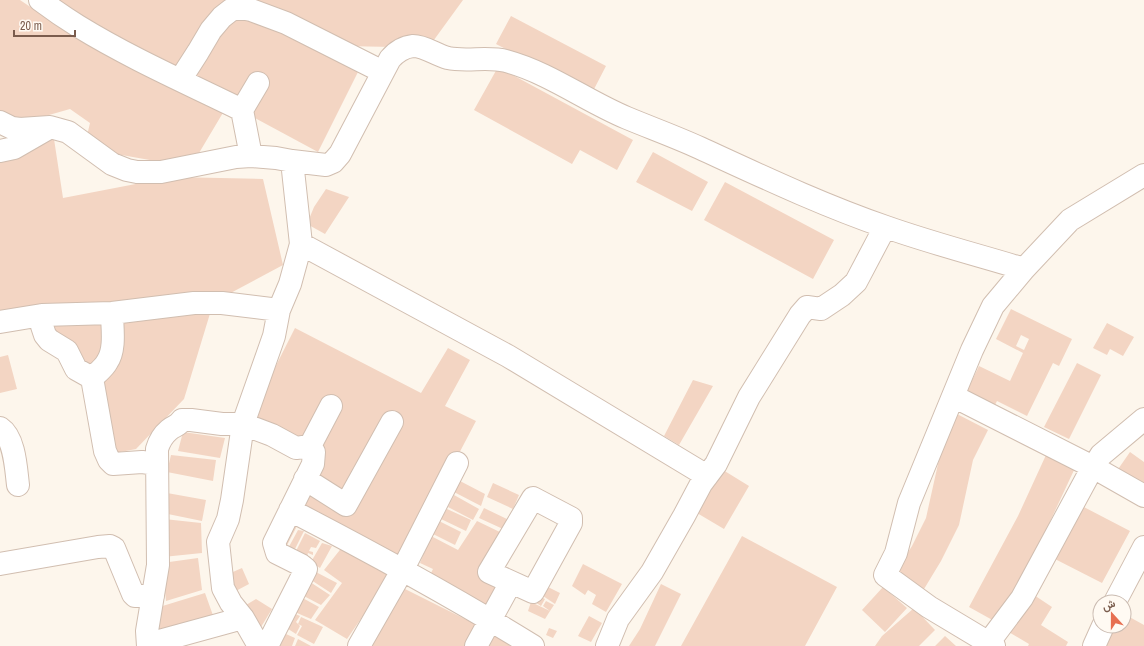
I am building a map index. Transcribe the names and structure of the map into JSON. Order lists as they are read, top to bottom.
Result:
{
  "scale_bar": "20 m",
  "north": "top"
}
